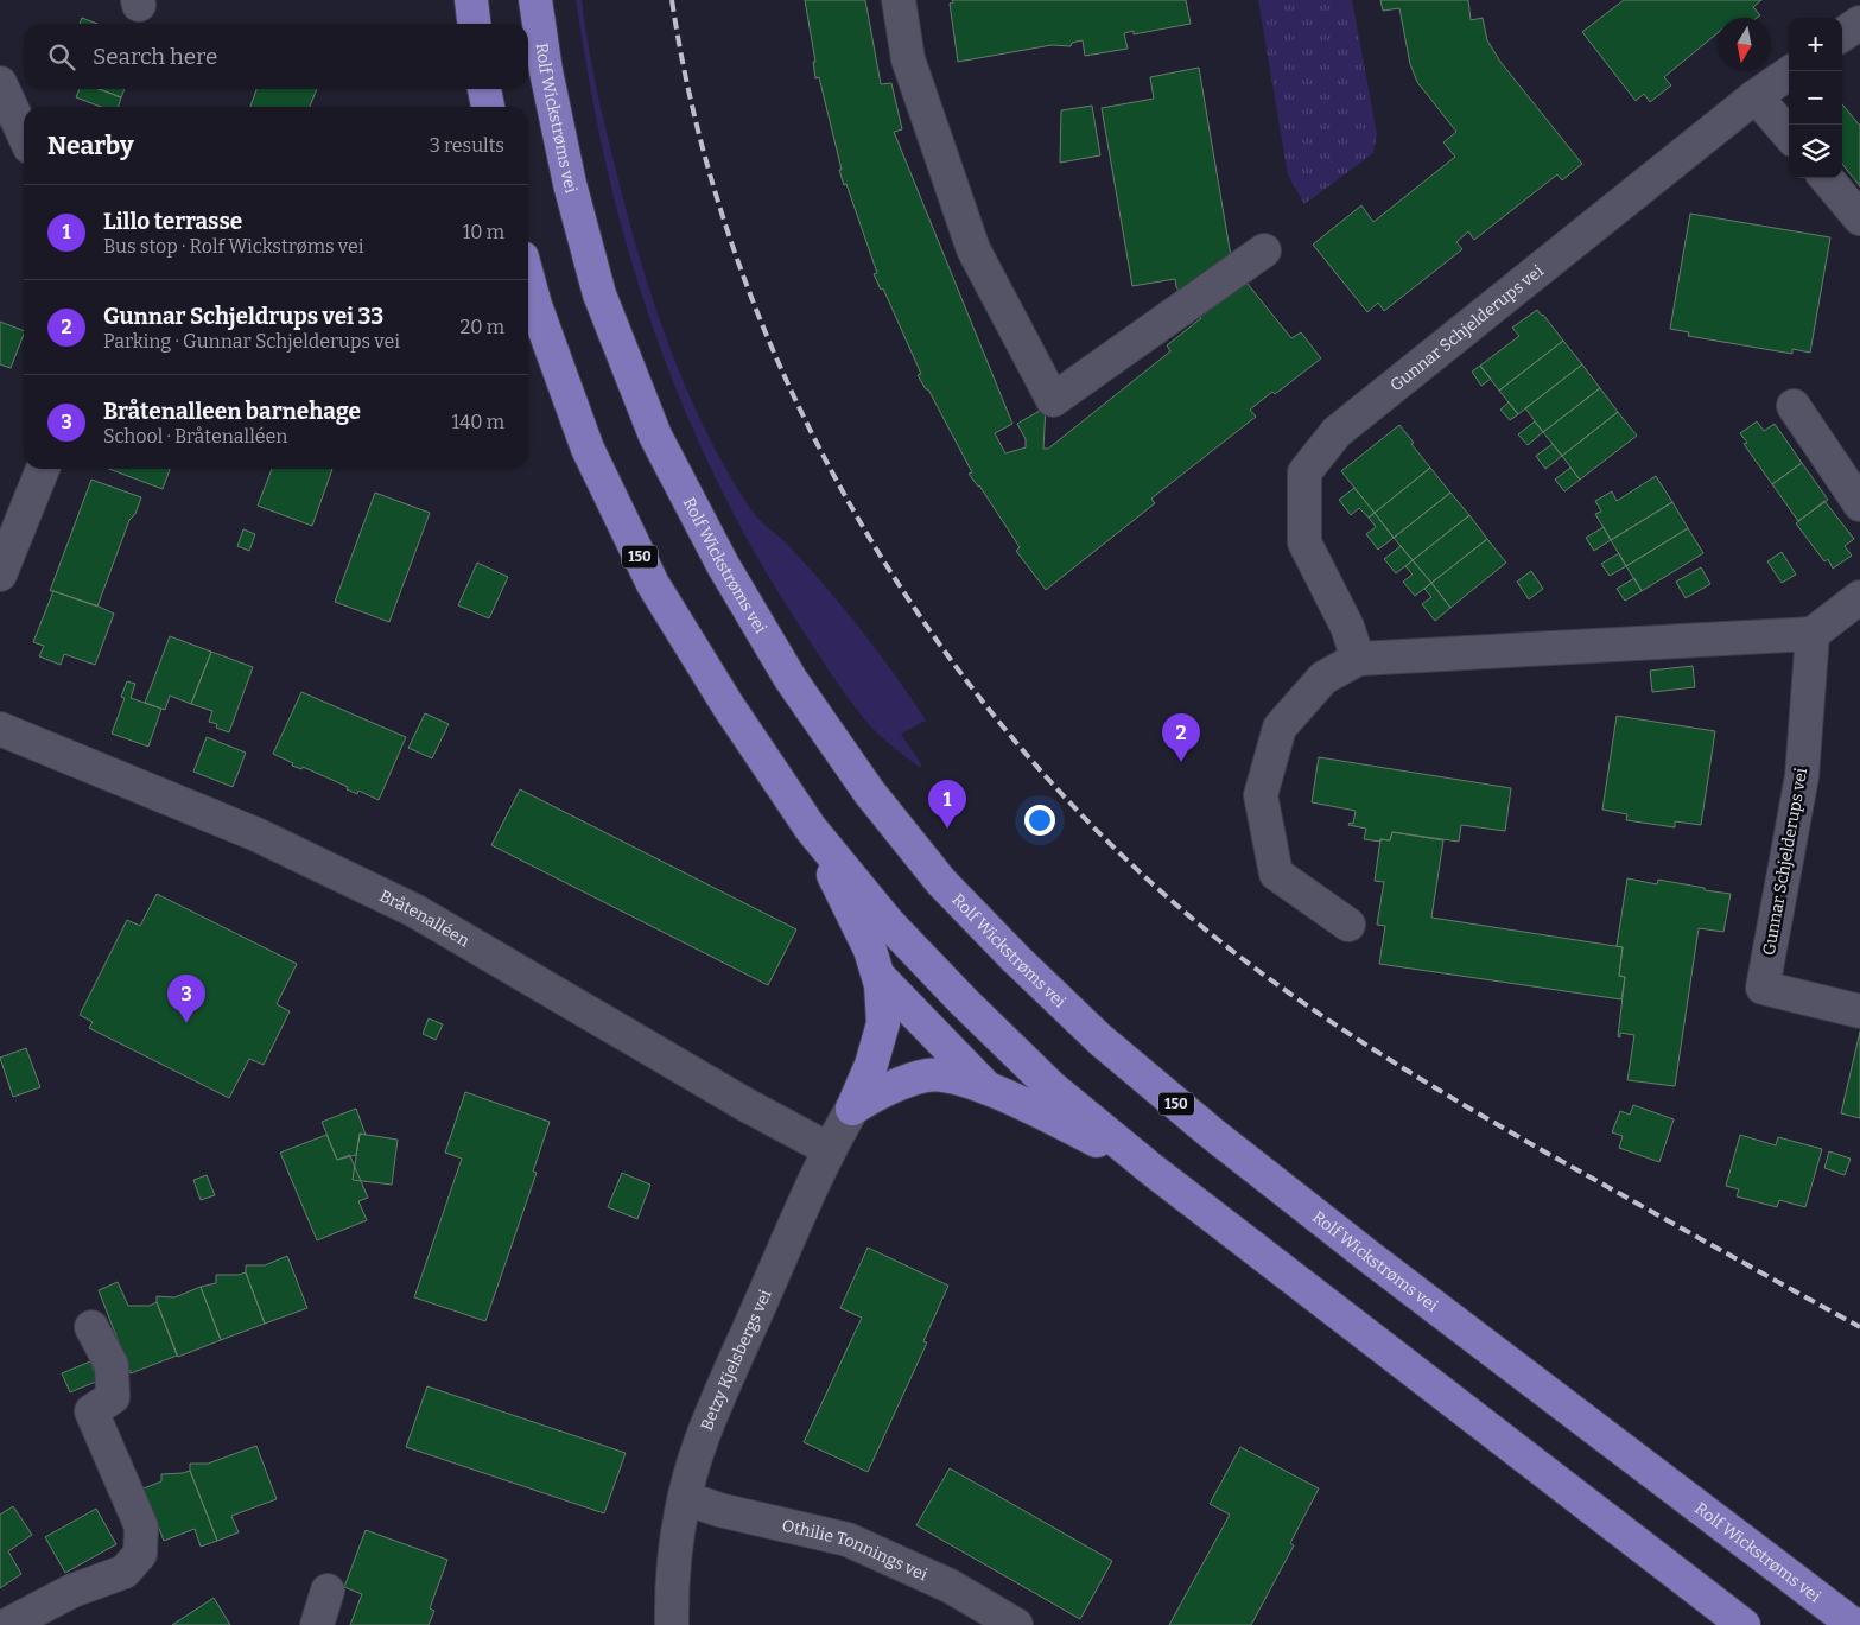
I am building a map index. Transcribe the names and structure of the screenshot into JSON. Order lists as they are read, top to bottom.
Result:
{
  "streets": {
    "highway": ["Rolf Wickstrøms vei", "150"],
    "street": [
      "Gunnar Schjelderups vei",
      "Bråtenalléen",
      "Betzy Kjelsbergs vei",
      "Othilie Tonnings vei"
    ]
  },
  "crossings": [
    ["150", "Betzy Kjelsbergs vei"],
    ["Bråtenalléen", "Betzy Kjelsbergs vei"],
    ["Betzy Kjelsbergs vei", "Othilie Tonnings vei"]
  ],
  "north": "bottom",
  "page": {
    "map_buttons": ["+", "−"],
    "search": "Search here",
    "heading": ["Nearby", "3 results"],
    "list": [
      {
        "mark": "1",
        "name": "Lillo terrasse",
        "note": "Bus stop · Rolf Wickstrøms vei",
        "value": "10 m"
      },
      {
        "mark": "2",
        "name": "Gunnar Schjeldrups vei 33",
        "note": "Parking · Gunnar Schjelderups vei",
        "value": "20 m"
      },
      {
        "mark": "3",
        "name": "Bråtenalleen barnehage",
        "note": "School · Bråtenalléen",
        "value": "140 m"
      }
    ],
    "pins": ["2", "1", "3"]
  }
}
